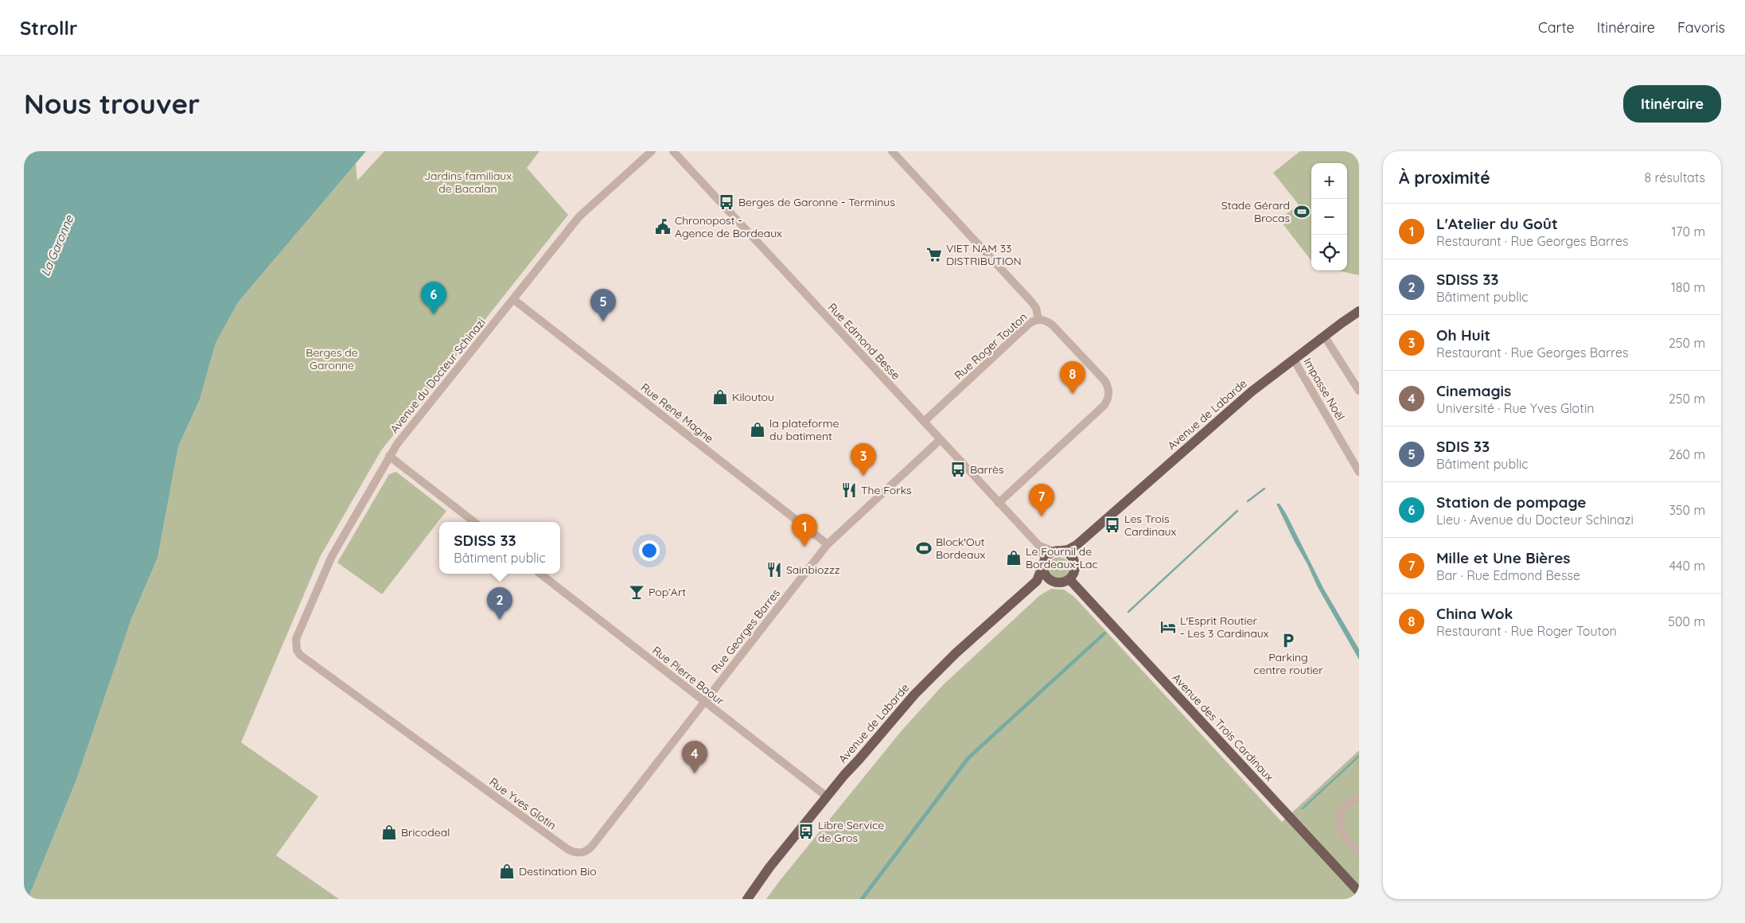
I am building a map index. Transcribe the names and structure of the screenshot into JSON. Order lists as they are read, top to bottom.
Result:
{
  "streets": {
    "main road": ["Avenue de Labarde", "Avenue des Trois Cardinaux"],
    "street": [
      "Rue Edmond Besse",
      "Rue Roger Touton",
      "Avenue du Docteur Schinazi",
      "Impasse Noël",
      "Rue René Magne",
      "Rue Georges Barres",
      "Rue Pierre Baour",
      "Rue Yves Glotin"
    ]
  },
  "crossings": [
    ["Rue Edmond Besse", "Rue Roger Touton"],
    ["Rue Edmond Besse", "Avenue de Labarde"],
    ["Rue Edmond Besse", "Rue Georges Barres"],
    ["Rue Edmond Besse", "Avenue des Trois Cardinaux"],
    ["Avenue du Docteur Schinazi", "Rue René Magne"],
    ["Avenue du Docteur Schinazi", "Rue Yves Glotin"],
    ["Impasse Noël", "Avenue de Labarde"],
    ["Rue René Magne", "Rue Georges Barres"],
    ["Avenue de Labarde", "Rue Pierre Baour"],
    ["Avenue de Labarde", "Avenue des Trois Cardinaux"],
    ["Rue Georges Barres", "Rue Pierre Baour"],
    ["Rue Georges Barres", "Rue Yves Glotin"],
    ["Rue Pierre Baour", "Rue Yves Glotin"]
  ],
  "water": ["La Garonne"],
  "parks": ["Jardins familiaux de Bacalan", "Berges de Garonne"],
  "places": {
    "bus stop": [
      "Berges de Garonne - Terminus",
      "Barrès",
      "Les Trois Cardinaux",
      "Libre Service de Gros"
    ],
    "sports": ["Stade Gérard Brocas", "Block'Out Bordeaux"],
    "public building": ["Chronopost - Agence de Bordeaux"],
    "supermarket": ["VIET NAM 33 DISTRIBUTION"],
    "shop": [
      "Kiloutou",
      "la plateforme du batiment",
      "Le Fournil de Bordeaux-Lac",
      "Bricodeal",
      "Destination Bio"
    ],
    "restaurant": ["The Forks", "Sainbiozzz"],
    "bar": ["Pop’Art"],
    "hotel": ["L'Esprit Routier - Les 3 Cardinaux"],
    "parking": ["Parking centre routier"]
  },
  "page": {
    "header": "Strollr",
    "nav": ["Carte", "Itinéraire", "Favoris"],
    "buttons": "Itinéraire",
    "title": "Nous trouver",
    "heading": ["À proximité", "8 résultats"],
    "map_buttons": ["+", "−"],
    "list": [
      {
        "mark": "1",
        "name": "L'Atelier du Goût",
        "note": "Restaurant · Rue Georges Barres",
        "value": "170 m"
      },
      {
        "mark": "2",
        "name": "SDISS 33",
        "note": "Bâtiment public",
        "value": "180 m"
      },
      {
        "mark": "3",
        "name": "Oh Huit",
        "note": "Restaurant · Rue Georges Barres",
        "value": "250 m"
      },
      {
        "mark": "4",
        "name": "Cinemagis",
        "note": "Université · Rue Yves Glotin",
        "value": "250 m"
      },
      {
        "mark": "5",
        "name": "SDIS 33",
        "note": "Bâtiment public",
        "value": "260 m"
      },
      {
        "mark": "6",
        "name": "Station de pompage",
        "note": "Lieu · Avenue du Docteur Schinazi",
        "value": "350 m"
      },
      {
        "mark": "7",
        "name": "Mille et Une Bières",
        "note": "Bar · Rue Edmond Besse",
        "value": "440 m"
      },
      {
        "mark": "8",
        "name": "China Wok",
        "note": "Restaurant · Rue Roger Touton",
        "value": "500 m"
      }
    ],
    "pins": [
      "6",
      "5",
      "8",
      "3",
      "7",
      "1",
      "2",
      "4"
    ],
    "popup": ["SDISS 33", "Bâtiment public"]
  }
}
